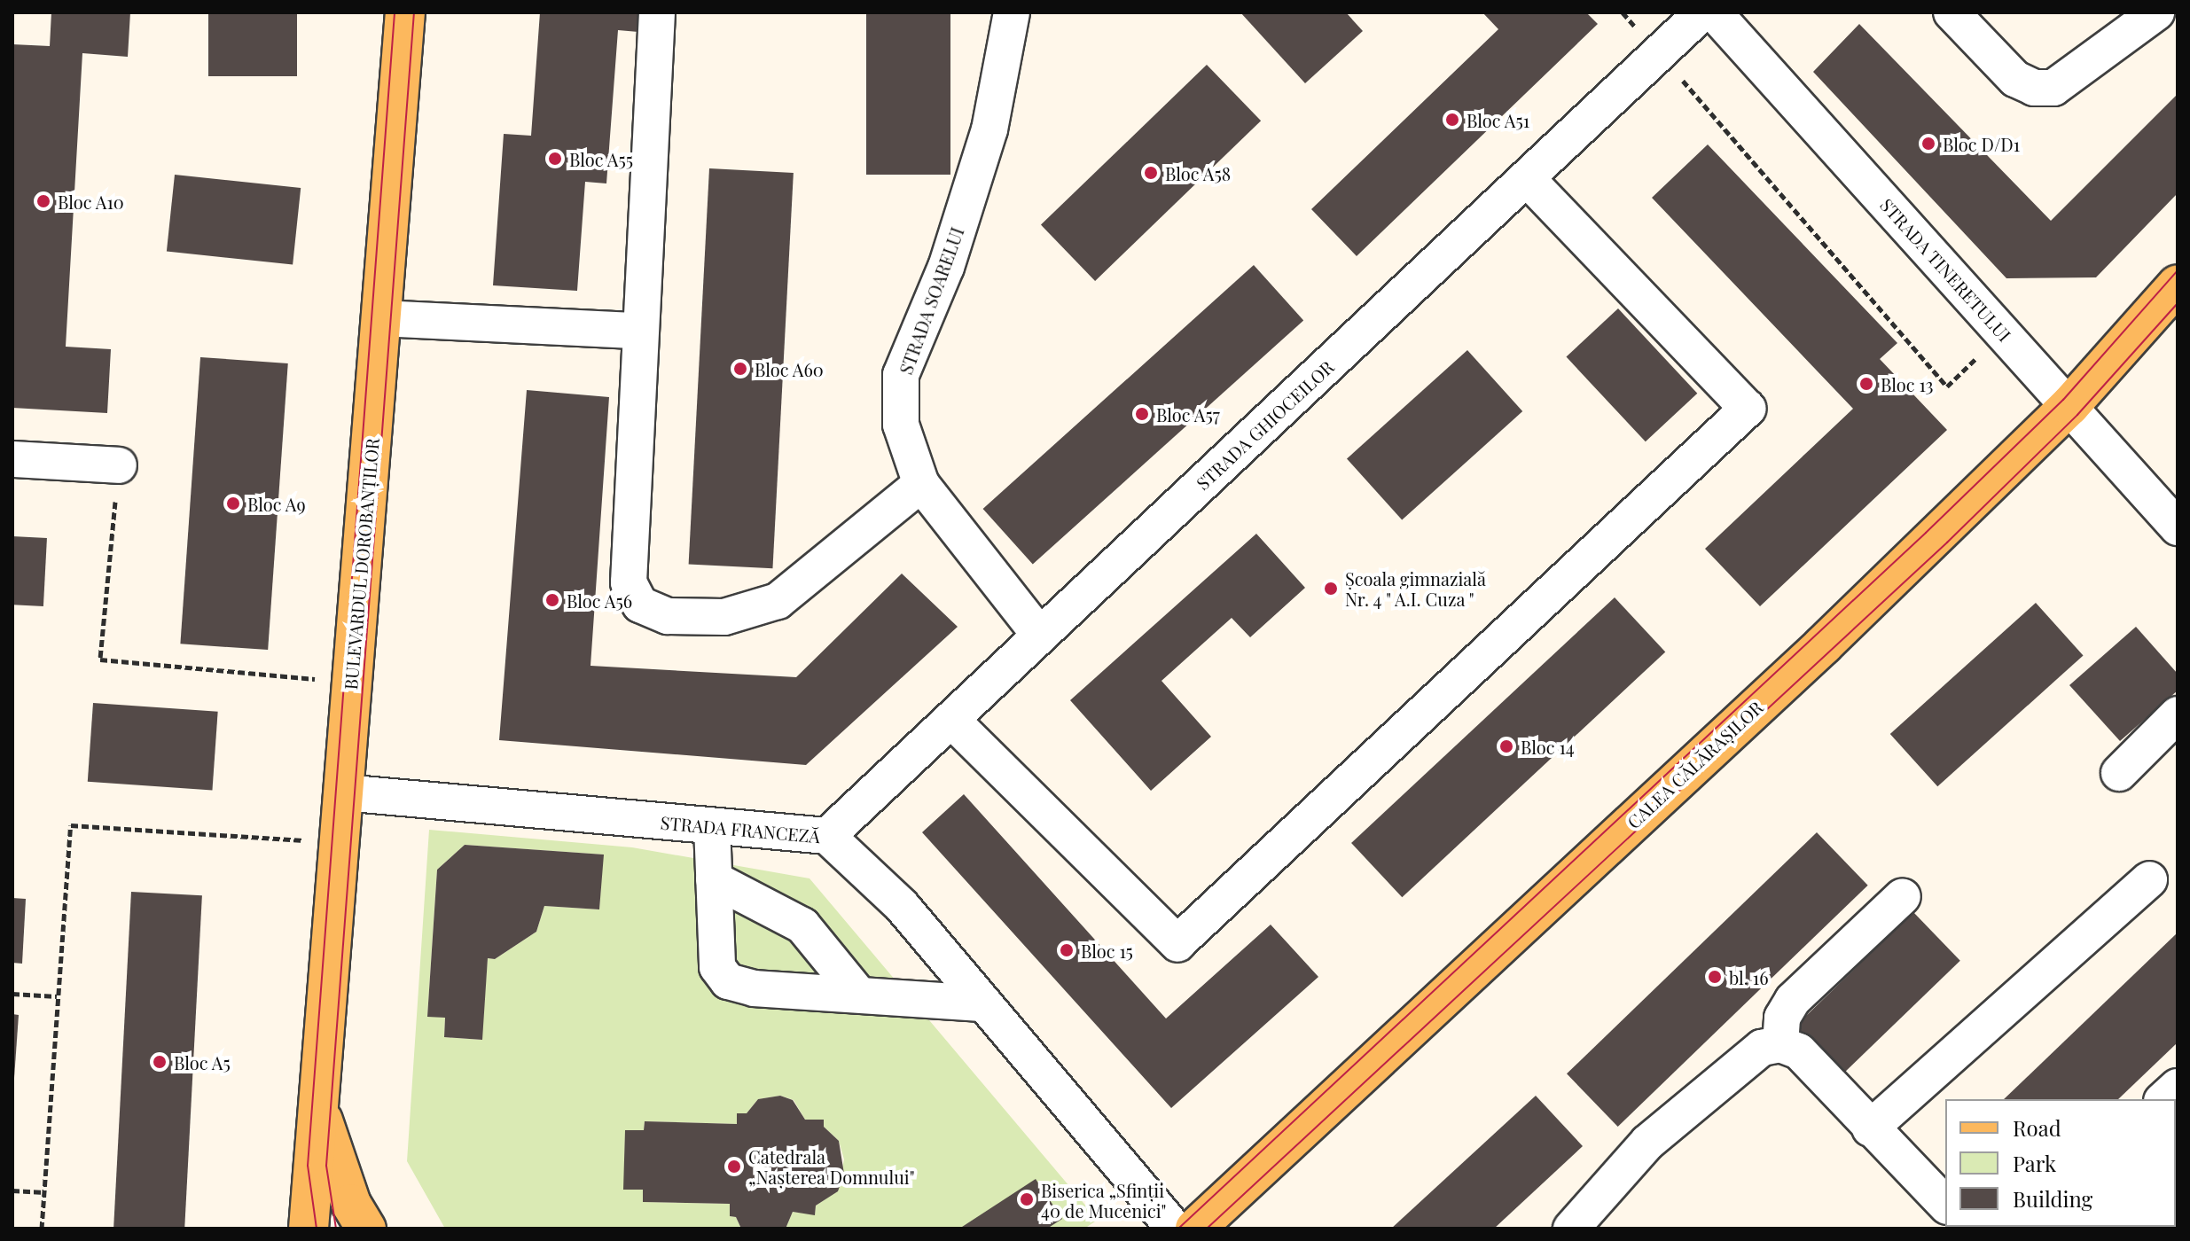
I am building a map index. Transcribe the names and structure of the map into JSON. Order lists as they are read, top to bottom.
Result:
{
  "streets": {
    "main road": ["BULEVARDUL DOROBANȚILOR", "CALEA CĂLĂRAȘILOR"],
    "street": [
      "STRADA TINERETULUI",
      "STRADA SOARELUI",
      "STRADA GHIOCEILOR",
      "STRADA FRANCEZĂ"
    ]
  },
  "crossings": [
    ["STRADA TINERETULUI", "CALEA CĂLĂRAȘILOR"],
    ["STRADA SOARELUI", "STRADA GHIOCEILOR"],
    ["STRADA GHIOCEILOR", "STRADA FRANCEZĂ"],
    ["BULEVARDUL DOROBANȚILOR", "STRADA FRANCEZĂ"]
  ],
  "places": [
    "Bloc A51",
    "Bloc D/D1",
    "Bloc A55",
    "Bloc A58",
    "Bloc A10",
    "Bloc A60",
    "Bloc 13",
    "Bloc A57",
    "Bloc A9",
    "Școala gimnazială Nr. 4 \" A.I. Cuza \"",
    "Bloc A56",
    "Bloc 14",
    "Bloc 15",
    "bl. 16",
    "Bloc A5",
    "Catedrala „Nașterea Domnului\"",
    "Biserica „Sfinții 40 de Mucenici\""
  ],
  "legend": ["Road", "Park", "Building"]
}
